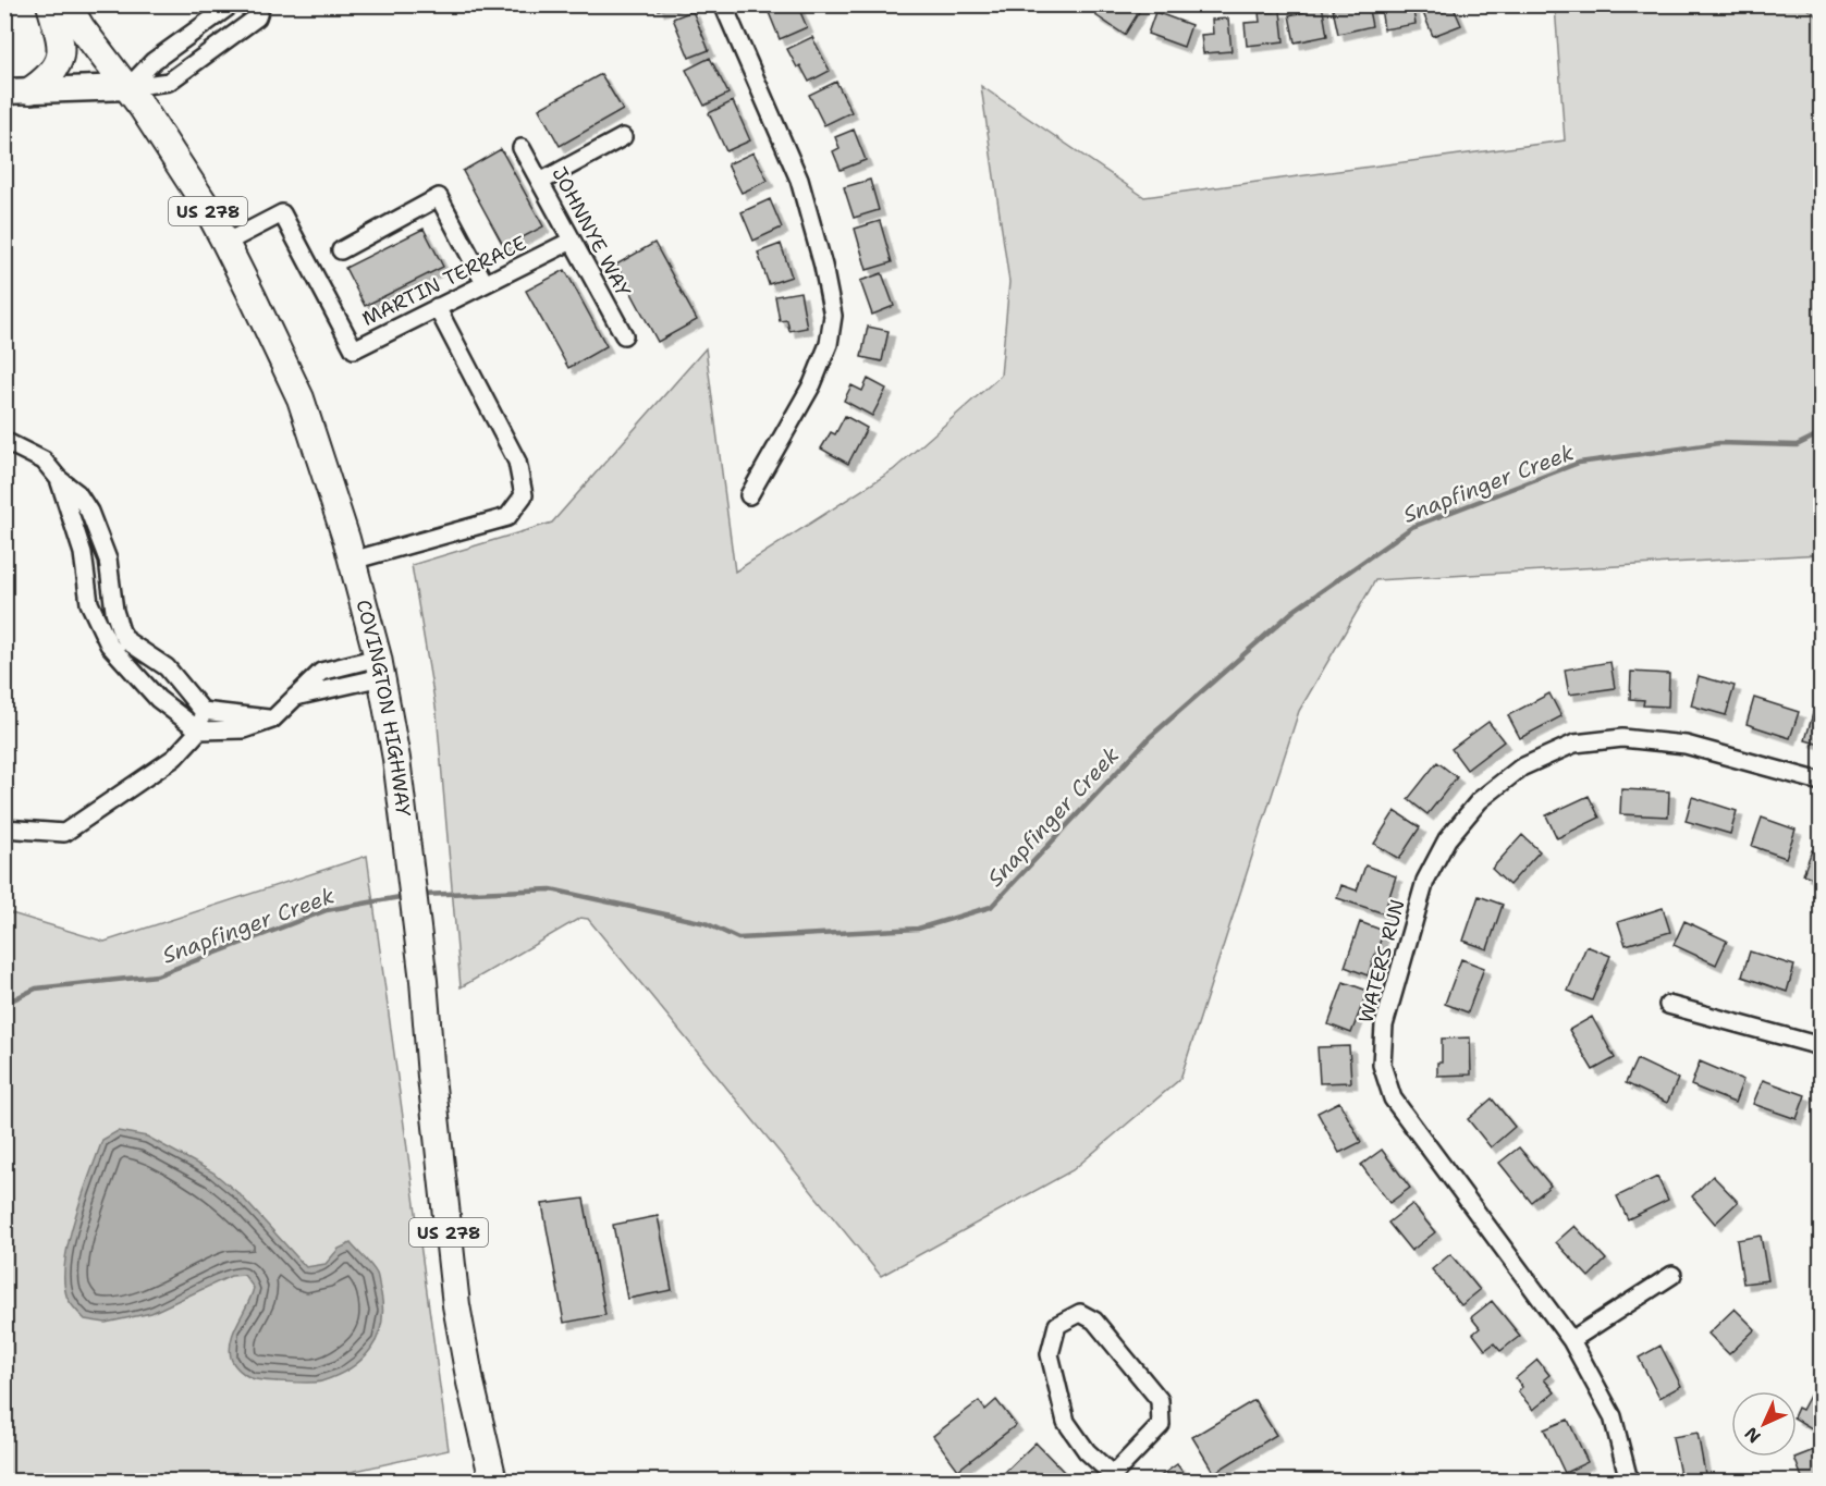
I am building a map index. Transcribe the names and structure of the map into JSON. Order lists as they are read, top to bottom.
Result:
{
  "streets": {
    "main road": ["US 278", "COVINGTON HIGHWAY"],
    "street": ["JOHNNYE WAY", "MARTIN TERRACE", "WATERS RUN"]
  },
  "crossings": [
    ["JOHNNYE WAY", "MARTIN TERRACE"],
    ["MARTIN TERRACE", "COVINGTON HIGHWAY"]
  ],
  "water": ["Snapfinger Creek"],
  "north": "bottom left"
}
